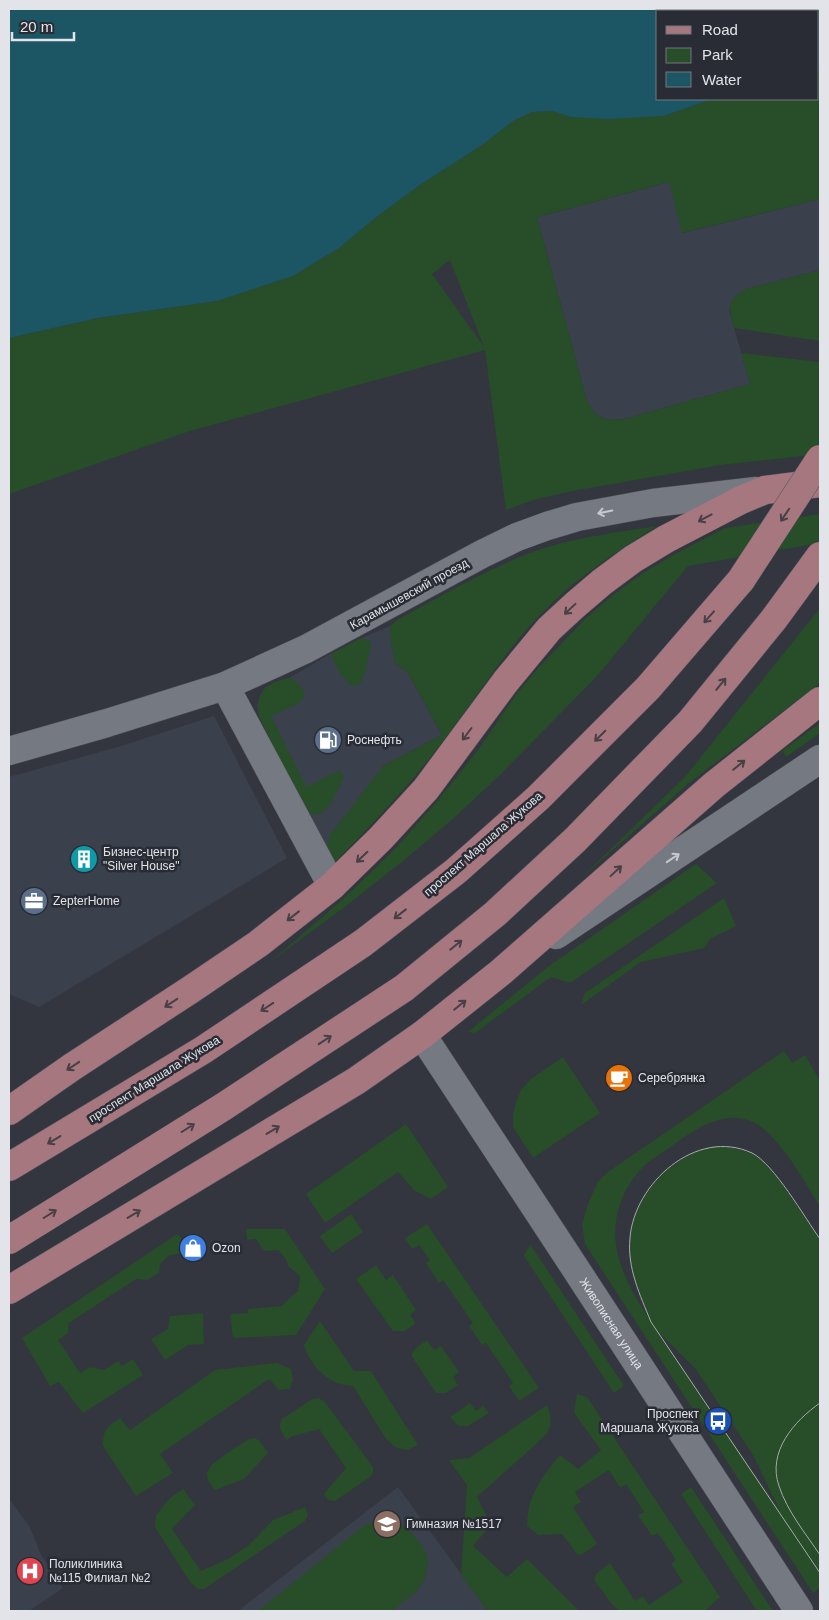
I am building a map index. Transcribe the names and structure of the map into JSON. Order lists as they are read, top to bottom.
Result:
{
  "streets": {
    "main road": ["Карамышевский проезд", "проспект Маршала Жукова"],
    "street": ["Живописная улица"]
  },
  "places": {
    "fuel station": ["Роснефть"],
    "building": ["Бизнес-центр \"Silver House\""],
    "office": ["ZepterHome"],
    "cafe": ["Серебрянка"],
    "shop": ["Ozon"],
    "bus stop": ["Проспект Маршала Жукова"],
    "school or university": ["Гимназия №1517"],
    "hospital": ["Поликлиника №115 Филиал №2"]
  },
  "legend": ["Road", "Park", "Water"],
  "scale_bar": "20 m"
}
